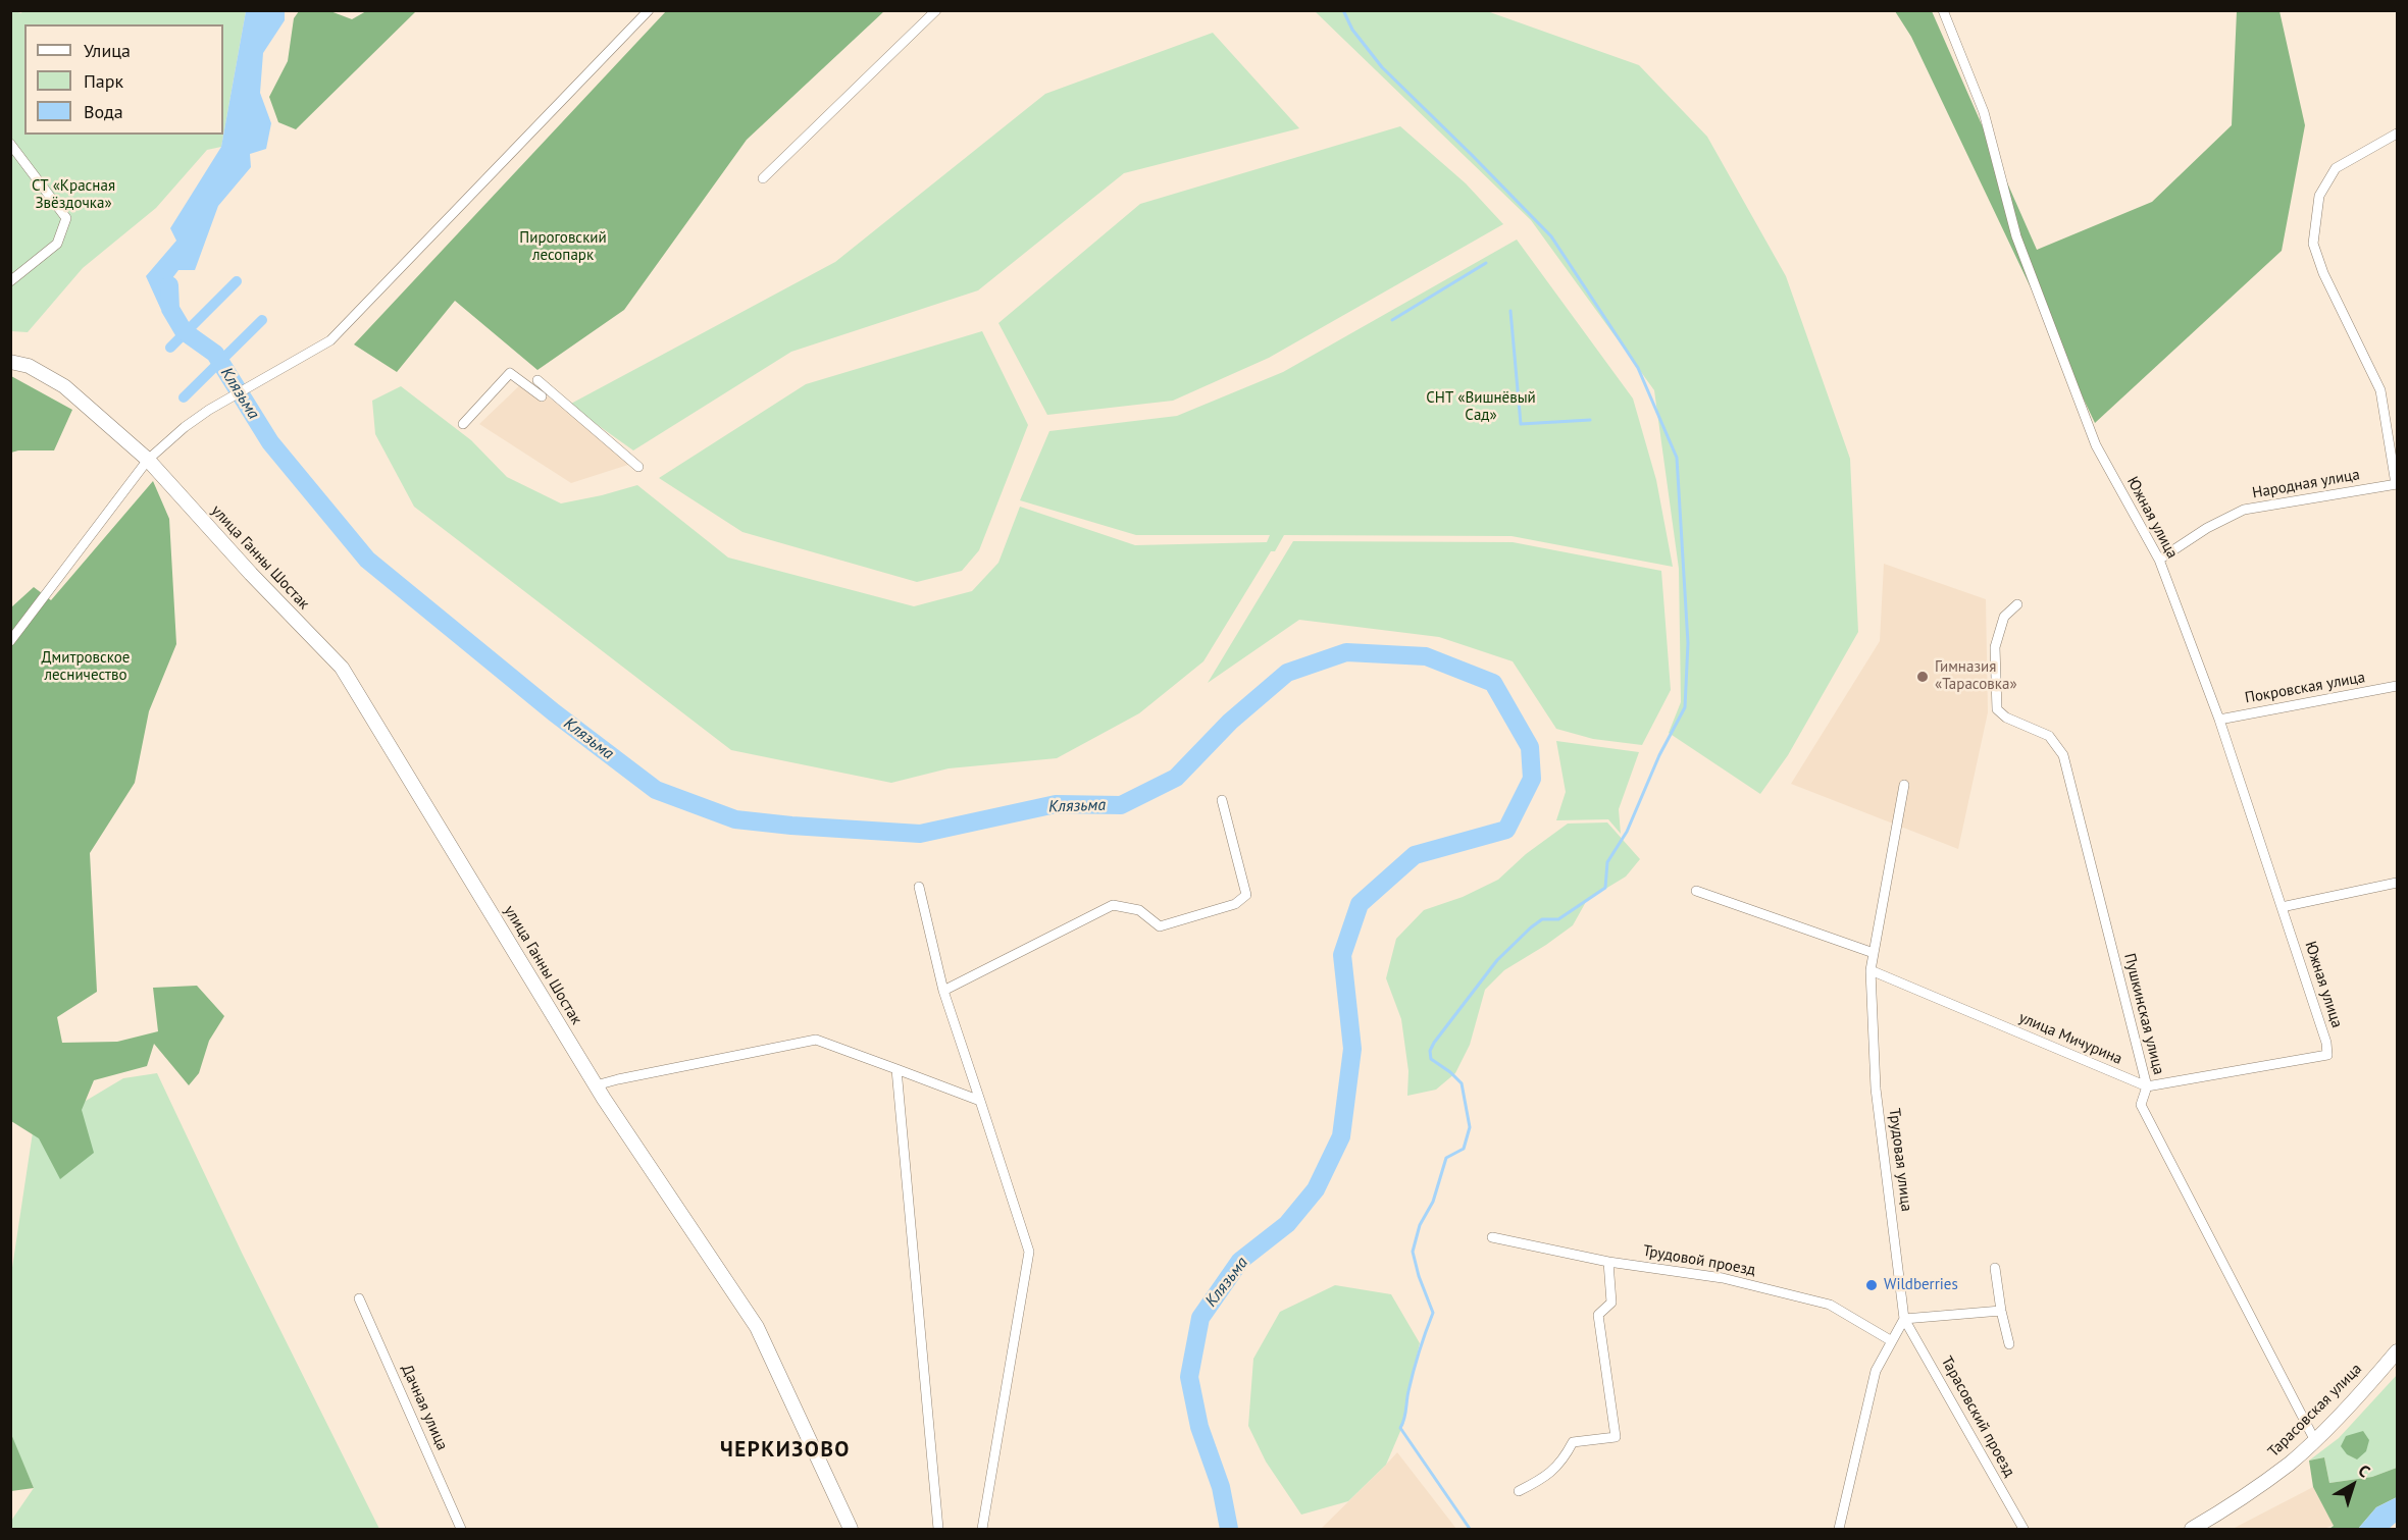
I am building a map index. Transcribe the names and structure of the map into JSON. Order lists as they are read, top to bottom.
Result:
{
  "streets": {
    "main road": ["улица Ганны Шостак", "Тарасовская улица"],
    "street": [
      "Народная улица",
      "Южная улица",
      "Покровская улица",
      "Пушкинская улица",
      "улица Мичурина",
      "Трудовая улица",
      "Трудовой проезд",
      "Дачная улица",
      "Тарасовский проезд"
    ]
  },
  "crossings": [
    ["Народная улица", "Южная улица"],
    ["Южная улица", "Покровская улица"],
    ["Южная улица", "Пушкинская улица"],
    ["Южная улица", "улица Мичурина"],
    ["Пушкинская улица", "улица Мичурина"],
    ["Пушкинская улица", "Тарасовская улица"],
    ["улица Мичурина", "Трудовая улица"],
    ["Трудовая улица", "Тарасовский проезд"]
  ],
  "districts": ["ЧЕРКИЗОВО"],
  "water": ["Клязьма"],
  "parks": [
    "СТ «Красная Звёздочка»",
    "Пироговский лесопарк",
    "СНТ «Вишнёвый Сад»",
    "Дмитровское лесничество"
  ],
  "places": ["Гимназия «Тарасовка»", "Wildberries"],
  "legend": ["Улица", "Парк", "Вода"],
  "north": "top right"
}
